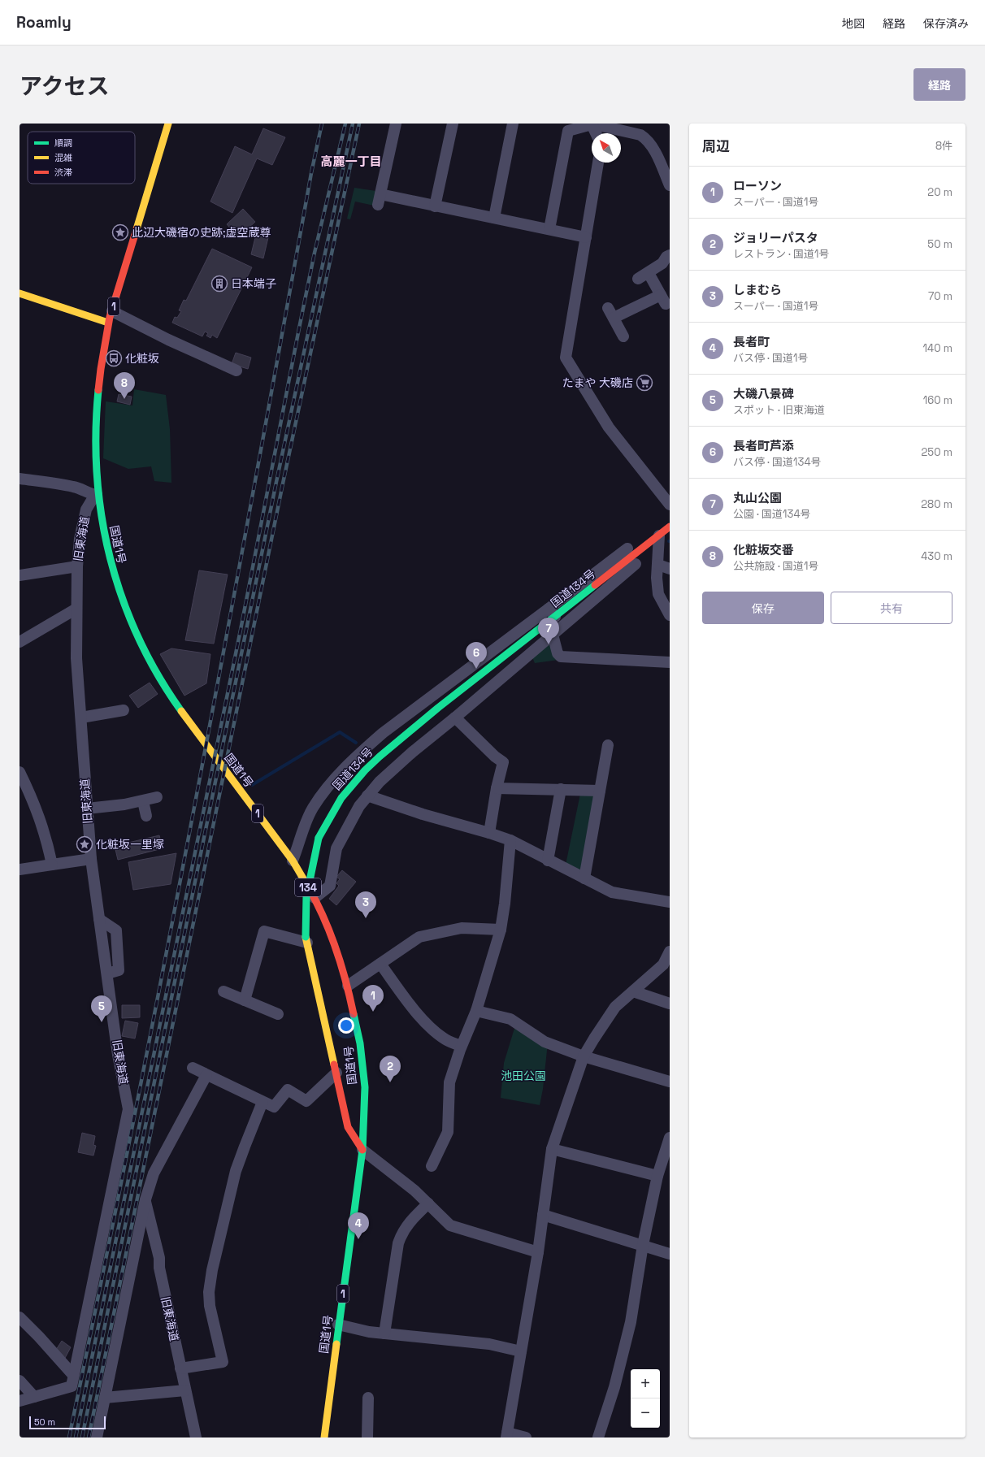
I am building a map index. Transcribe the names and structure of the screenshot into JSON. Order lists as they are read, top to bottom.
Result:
{
  "streets": {
    "main road": [
      "1",
      "国道1号",
      "国道134号",
      "134"
    ],
    "street": ["旧東海道"]
  },
  "crossings": [
    ["旧東海道", "国道1号"],
    ["国道1号", "国道134号"]
  ],
  "districts": ["高麗一丁目"],
  "parks": ["池田公園"],
  "places": {
    "place": ["此辺大磯宿の史跡;虚空蔵尊", "化粧坂一里塚"],
    "building": ["日本端子"],
    "bus stop": ["化粧坂"],
    "supermarket": ["たまや 大磯店"]
  },
  "legend": ["順調", "混雑", "渋滞"],
  "scale_bar": "50 m",
  "north": "top left",
  "page": {
    "header": "Roamly",
    "nav": ["地図", "経路", "保存済み"],
    "title": "アクセス",
    "buttons": [
      "経路",
      ["保存", "共有"]
    ],
    "heading": ["周辺", "8件"],
    "list": [
      {
        "mark": "1",
        "name": "ローソン",
        "note": "スーパー · 国道1号",
        "value": "20 m"
      },
      {
        "mark": "2",
        "name": "ジョリーパスタ",
        "note": "レストラン · 国道1号",
        "value": "50 m"
      },
      {
        "mark": "3",
        "name": "しまむら",
        "note": "スーパー · 国道1号",
        "value": "70 m"
      },
      {
        "mark": "4",
        "name": "長者町",
        "note": "バス停 · 国道1号",
        "value": "140 m"
      },
      {
        "mark": "5",
        "name": "大磯八景碑",
        "note": "スポット · 旧東海道",
        "value": "160 m"
      },
      {
        "mark": "6",
        "name": "長者町芦添",
        "note": "バス停 · 国道134号",
        "value": "250 m"
      },
      {
        "mark": "7",
        "name": "丸山公園",
        "note": "公園 · 国道134号",
        "value": "280 m"
      },
      {
        "mark": "8",
        "name": "化粧坂交番",
        "note": "公共施設 · 国道1号",
        "value": "430 m"
      }
    ],
    "pins": [
      "8",
      "7",
      "6",
      "3",
      "1",
      "5",
      "2",
      "4"
    ],
    "map_buttons": ["+", "−"],
    "scale": "50 m"
  }
}
